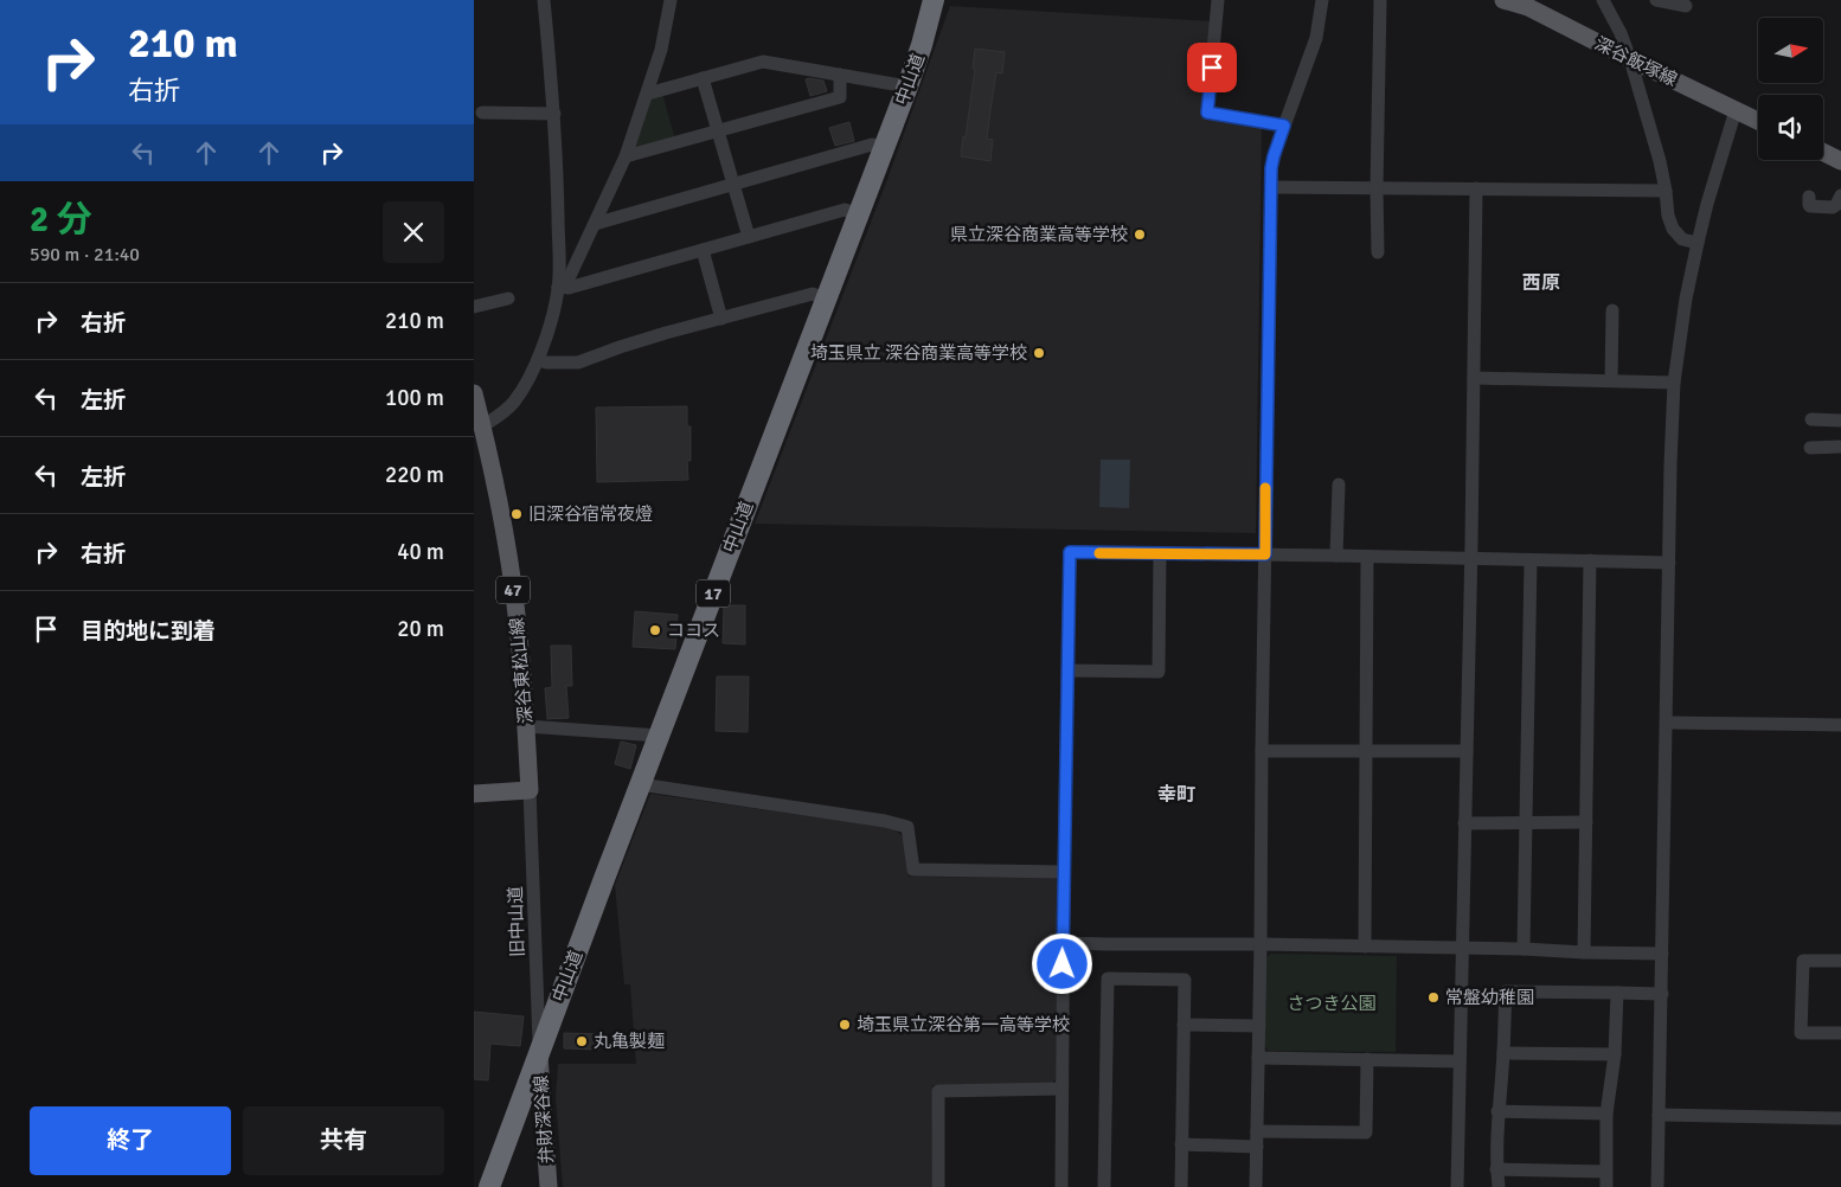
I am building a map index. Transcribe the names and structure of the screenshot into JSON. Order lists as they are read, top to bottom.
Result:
{
  "streets": {
    "highway": ["中山道", "17"],
    "main road": [
      "深谷飯塚線",
      "47",
      "深谷東松山線",
      "弁財深谷線"
    ],
    "street": ["旧中山道"]
  },
  "crossings": [
    ["中山道", "旧中山道"],
    ["中山道", "弁財深谷線"],
    ["深谷東松山線", "旧中山道"],
    ["旧中山道", "弁財深谷線"]
  ],
  "districts": ["西原", "幸町"],
  "parks": ["さつき公園"],
  "places": [
    "県立深谷商業高等学校",
    "埼玉県立 深谷商業高等学校",
    "旧深谷宿常夜燈",
    "ココス",
    "常盤幼稚園",
    "埼玉県立深谷第一高等学校",
    "丸亀製麺"
  ],
  "north": "right",
  "page": {
    "turn": ["210 m", "右折"],
    "heading": ["2 分", "590 m · 21:40"],
    "list": [
      {
        "name": "右折",
        "value": "210 m"
      },
      {
        "name": "左折",
        "value": "100 m"
      },
      {
        "name": "左折",
        "value": "220 m"
      },
      {
        "name": "右折",
        "value": "40 m"
      },
      {
        "name": "目的地に到着",
        "value": "20 m"
      }
    ],
    "buttons": ["終了", "共有"]
  }
}
